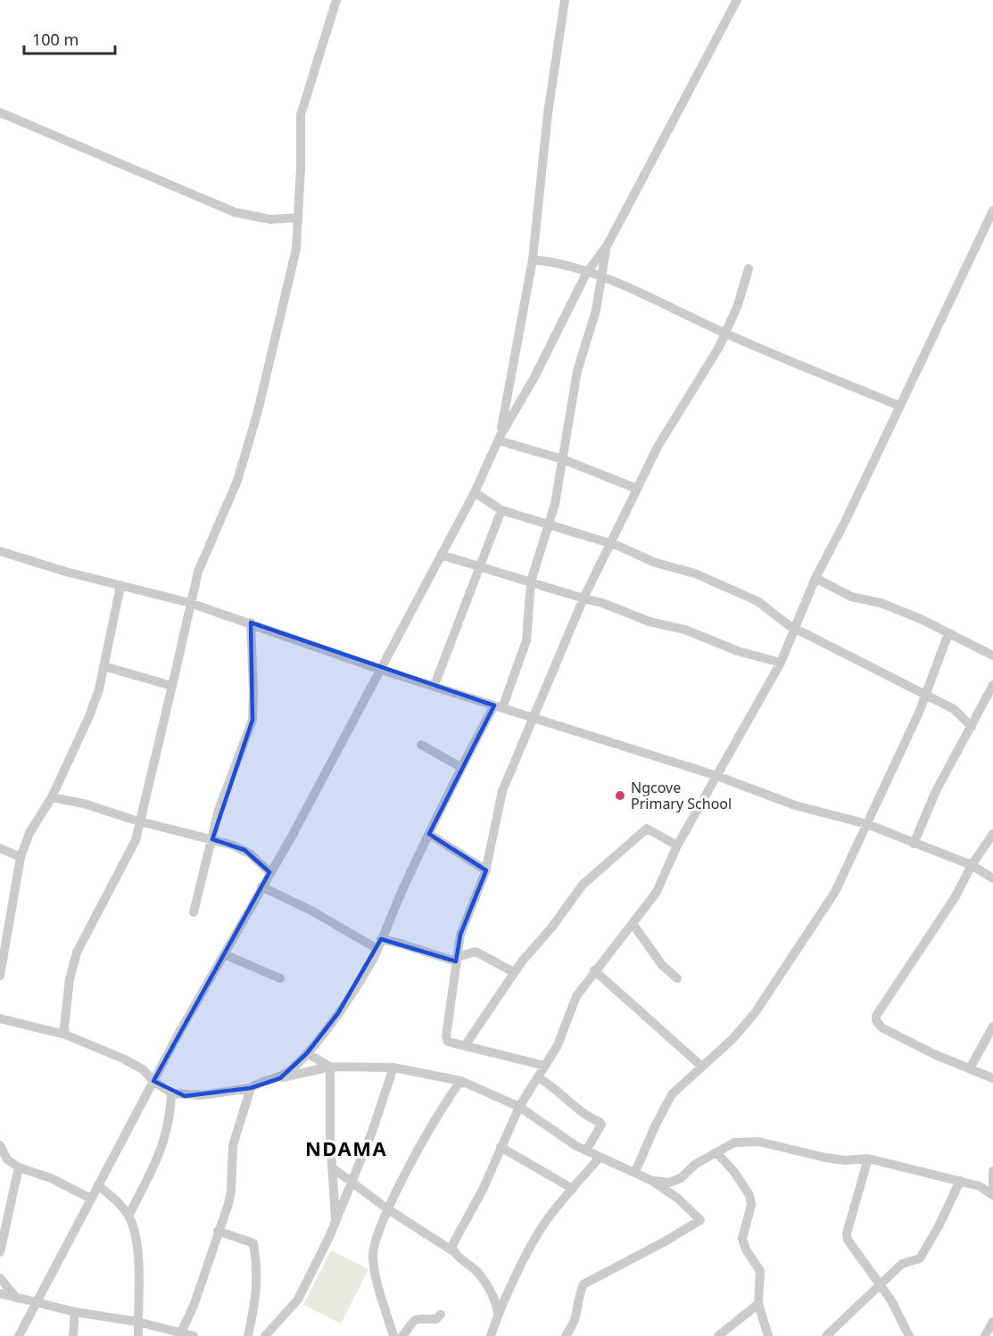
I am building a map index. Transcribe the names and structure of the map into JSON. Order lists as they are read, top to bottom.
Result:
{
  "districts": ["NDAMA"],
  "places": ["Ngcove Primary School"],
  "scale_bar": "100 m"
}
